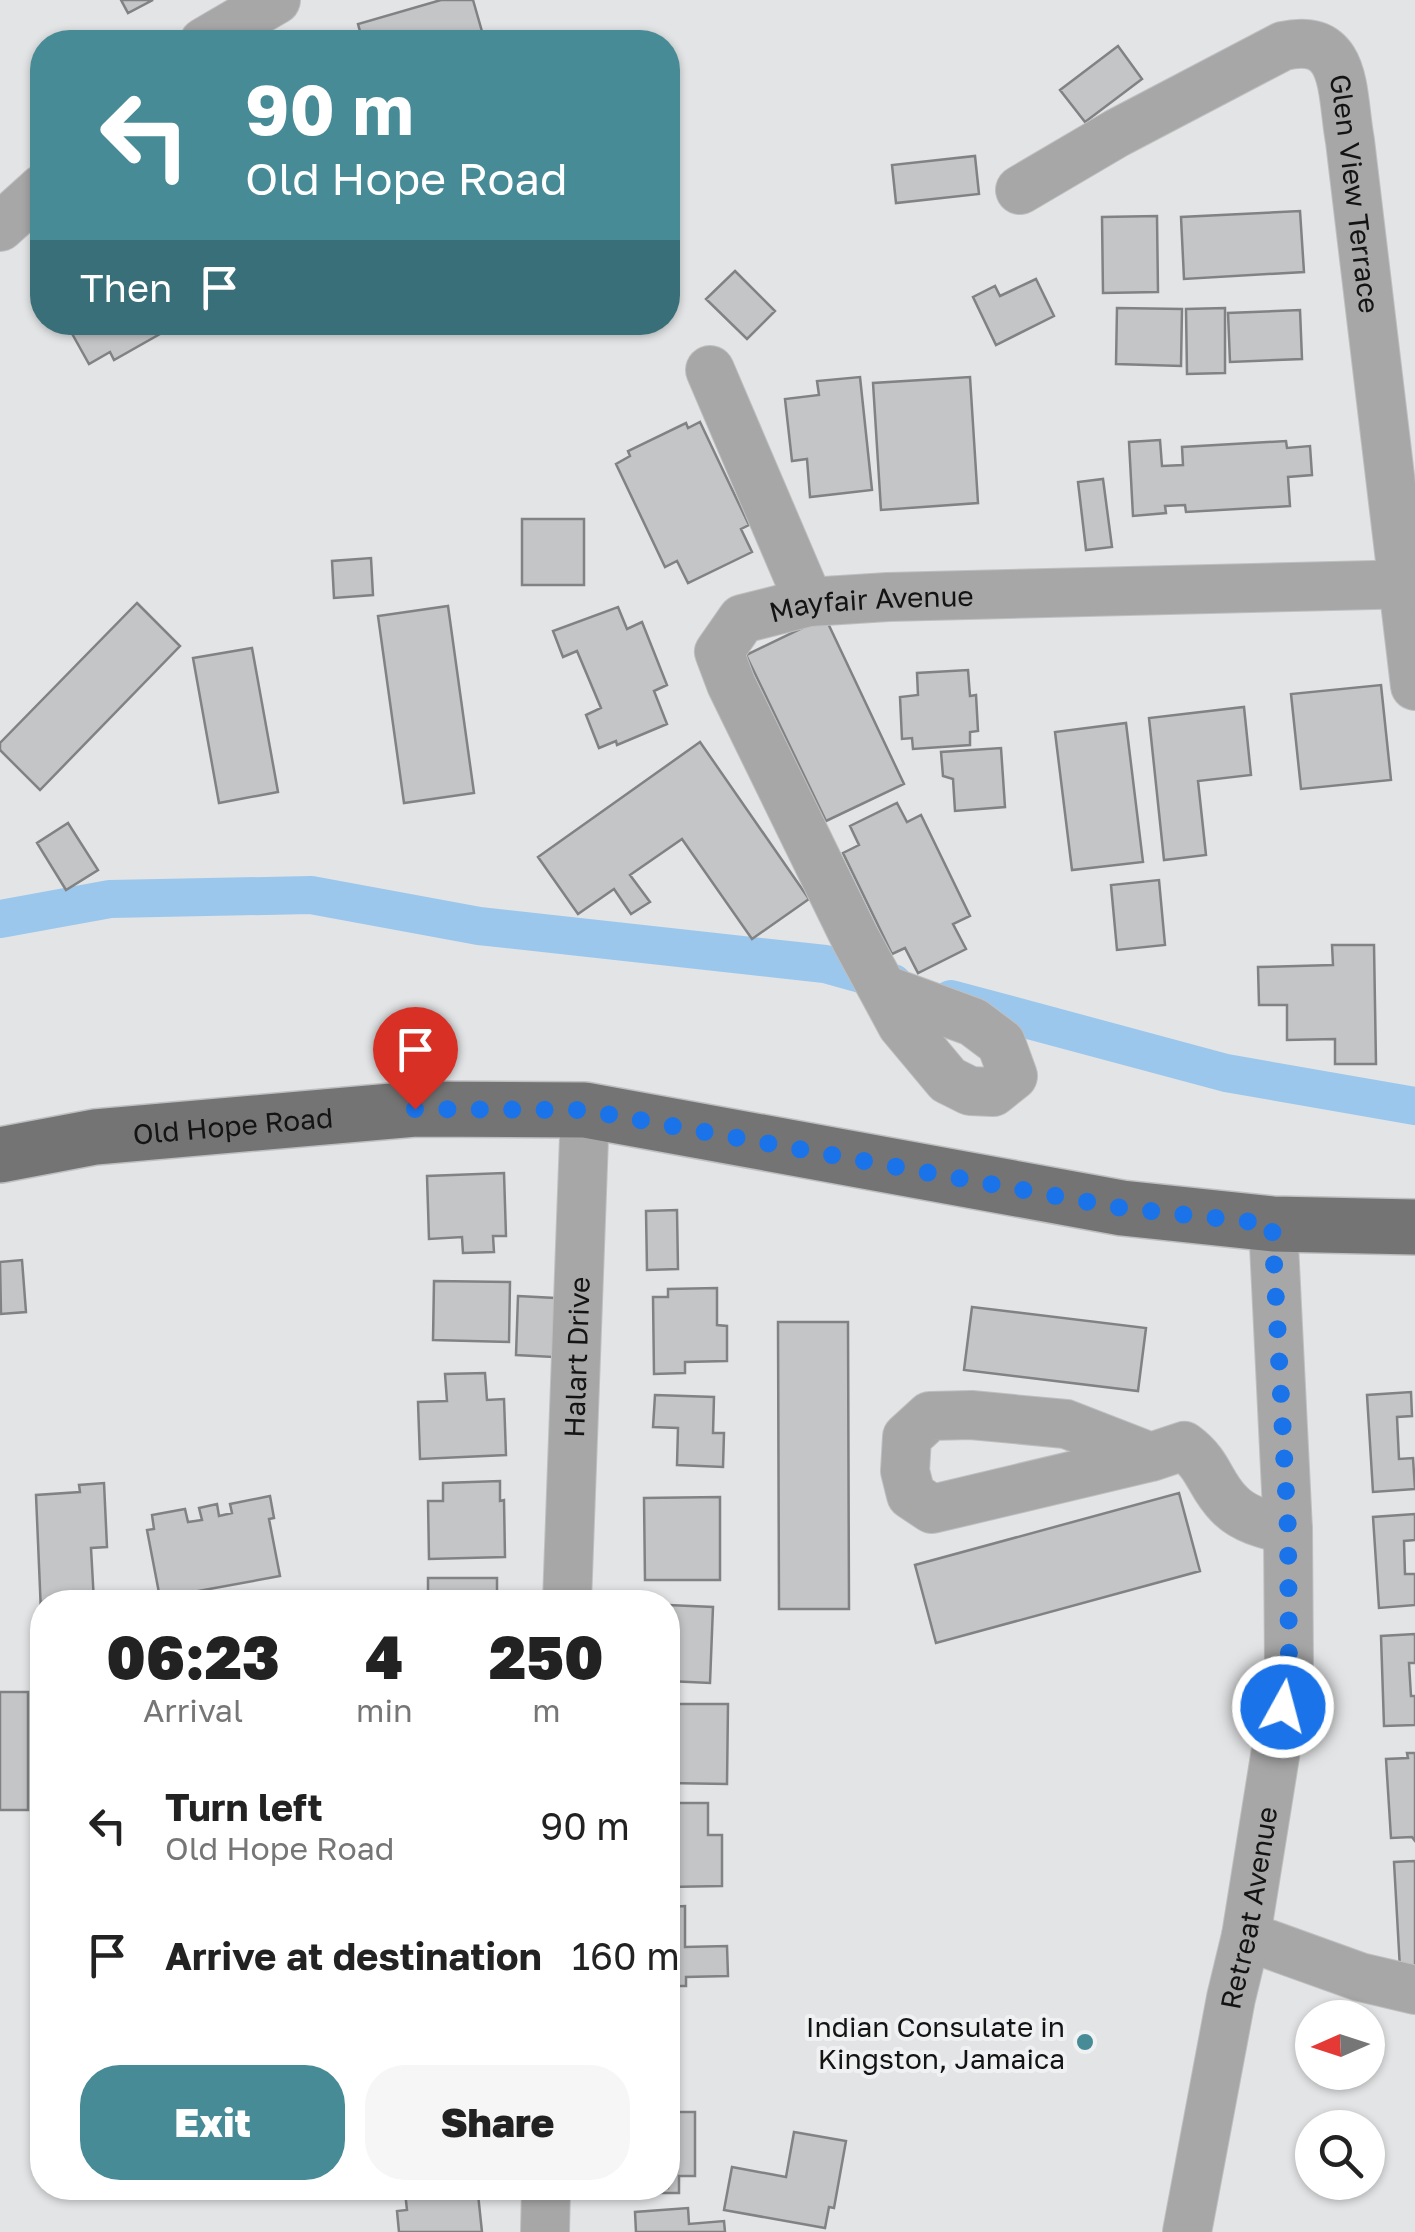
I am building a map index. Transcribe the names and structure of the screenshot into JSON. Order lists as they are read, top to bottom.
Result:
{
  "streets": {
    "main road": ["Old Hope Road"],
    "street": [
      "Glen View Terrace",
      "Mayfair Avenue",
      "Halart Drive",
      "Retreat Avenue"
    ]
  },
  "crossings": [
    ["Glen View Terrace", "Mayfair Avenue"],
    ["Old Hope Road", "Halart Drive"],
    ["Old Hope Road", "Retreat Avenue"]
  ],
  "places": ["Indian Consulate in Kingston, Jamaica"],
  "north": "left",
  "page": {
    "turn": ["90 m", "Old Hope Road"],
    "then": "Then",
    "eta": [
      "06:23",
      "Arrival",
      "4",
      "min",
      "250",
      "m"
    ],
    "list": [
      {
        "name": "Turn left",
        "note": "Old Hope Road",
        "value": "90 m"
      },
      {
        "name": "Arrive at destination",
        "value": "160 m"
      }
    ],
    "buttons": ["Exit", "Share"]
  }
}
